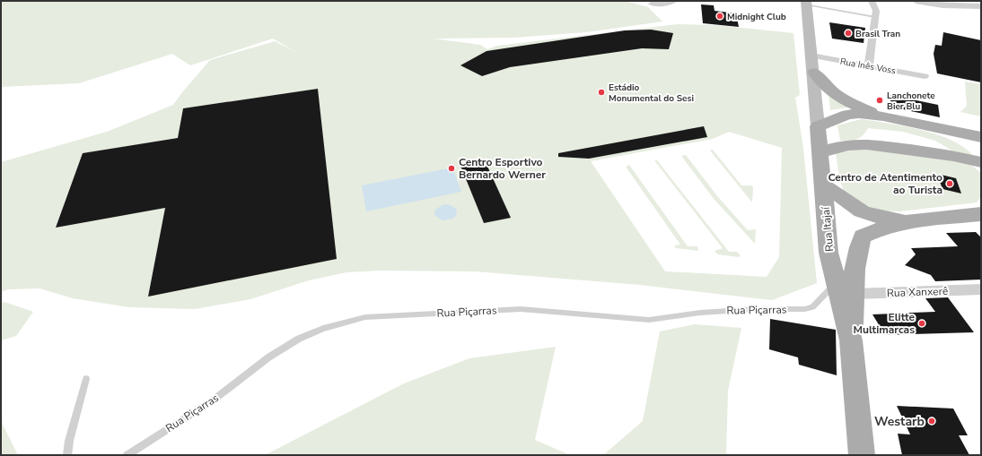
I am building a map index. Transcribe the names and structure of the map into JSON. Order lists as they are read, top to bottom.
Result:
{
  "streets": {
    "main road": ["Rua Itajaí"],
    "street": ["Rua Inês Voss", "Rua Xanxerê"],
    "lane": ["Rua Piçarras"]
  },
  "crossings": [
    ["Rua Inês Voss", "Rua Itajaí"],
    ["Rua Itajaí", "Rua Xanxerê"],
    ["Rua Itajaí", "Rua Piçarras"],
    ["Rua Xanxerê", "Rua Piçarras"]
  ],
  "places": [
    "Midnight Club",
    "Brasil Tran",
    "Estádio Monumental do Sesi",
    "Lanchonete Bier Blu",
    "Centro Esportivo Bernardo Werner",
    "Centro de Atentimento ao Turista",
    "Elitte Multimarcas",
    "Westarb"
  ]
}
